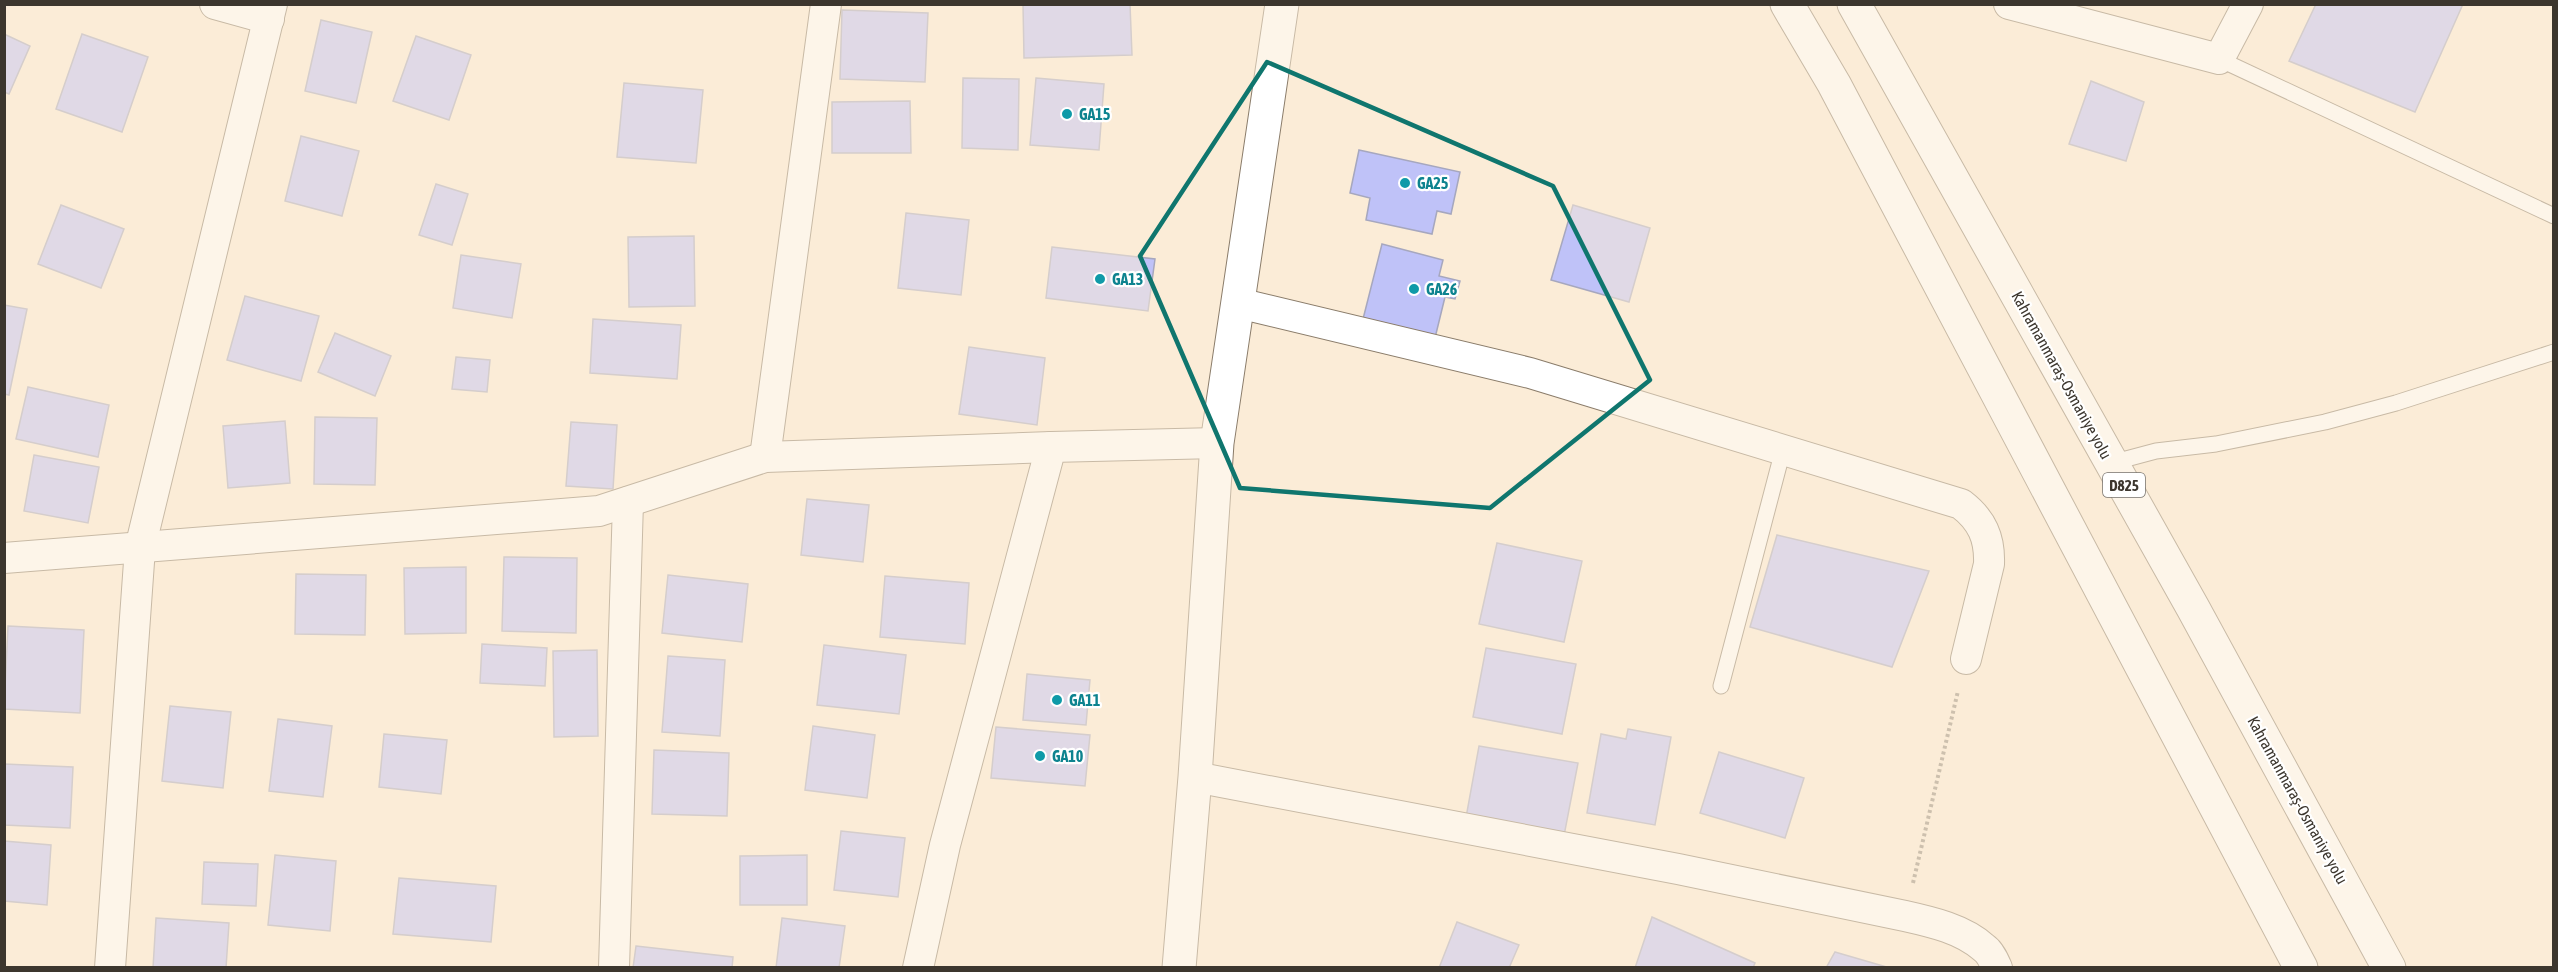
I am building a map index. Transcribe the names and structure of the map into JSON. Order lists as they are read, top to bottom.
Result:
{
  "streets": {
    "main road": ["Kahramanmaraş-Osmaniye yolu", "D825"]
  },
  "places": [
    "GA15",
    "GA25",
    "GA13",
    "GA26",
    "GA11",
    "GA10"
  ]
}
